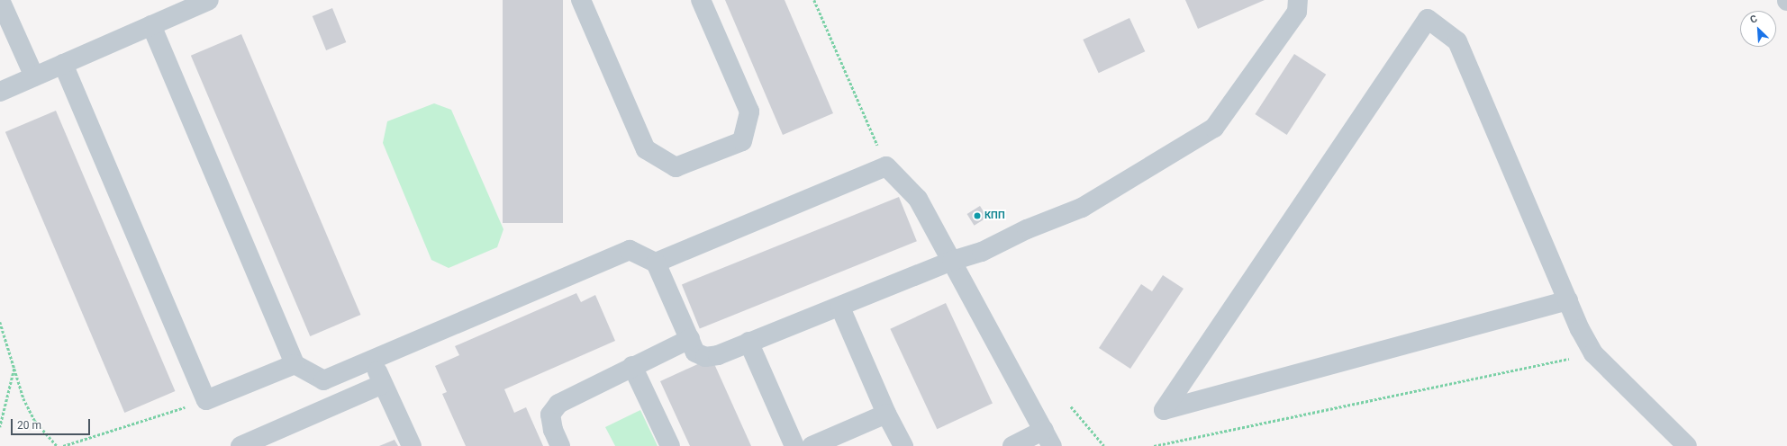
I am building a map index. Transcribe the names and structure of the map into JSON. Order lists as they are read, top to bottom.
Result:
{
  "places": ["КПП"],
  "scale_bar": "20 m",
  "north": "top left"
}
